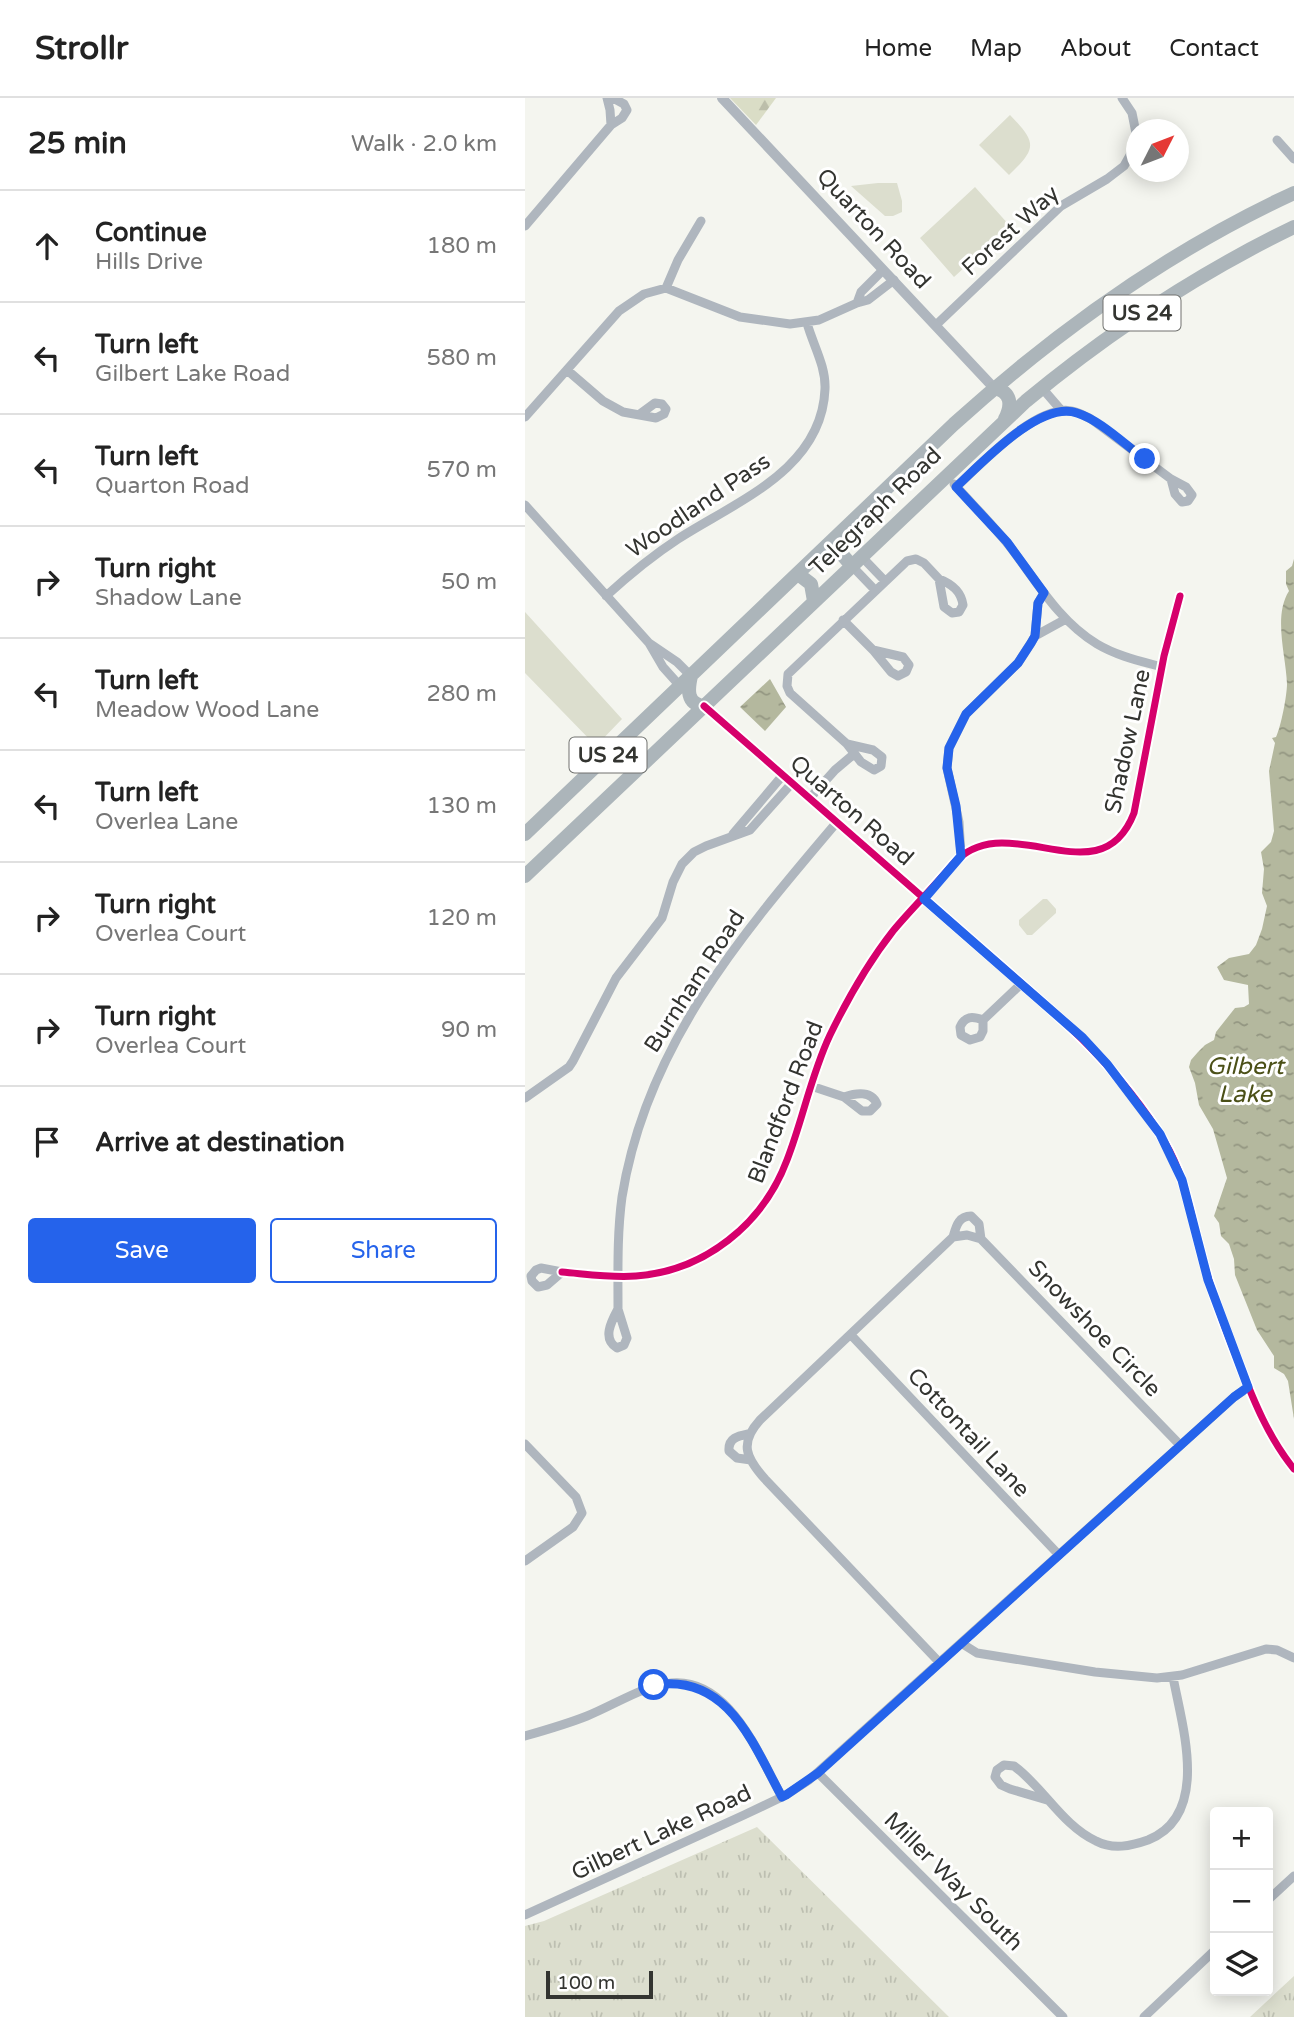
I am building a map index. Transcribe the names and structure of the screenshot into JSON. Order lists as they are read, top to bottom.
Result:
{
  "streets": {
    "highway": ["US 24", "Telegraph Road"],
    "street": [
      "Quarton Road",
      "Forest Way",
      "Woodland Pass",
      "Shadow Lane",
      "Burnham Road",
      "Blandford Road",
      "Snowshoe Circle",
      "Cottontail Lane",
      "Gilbert Lake Road",
      "Miller Way South"
    ]
  },
  "crossings": [
    ["Quarton Road", "Forest Way"],
    ["Quarton Road", "Telegraph Road"],
    ["Quarton Road", "Burnham Road"],
    ["Quarton Road", "Blandford Road"],
    ["Quarton Road", "Gilbert Lake Road"],
    ["Burnham Road", "Blandford Road"],
    ["Snowshoe Circle", "Cottontail Lane"],
    ["Snowshoe Circle", "Gilbert Lake Road"],
    ["Cottontail Lane", "Gilbert Lake Road"],
    ["Gilbert Lake Road", "Miller Way South"]
  ],
  "water": ["Gilbert Lake"],
  "scale_bar": "100 m",
  "north": "top right",
  "page": {
    "header": "Strollr",
    "nav": [
      "Home",
      "Map",
      "About",
      "Contact"
    ],
    "heading": ["25 min", "Walk · 2.0 km"],
    "list": [
      ["Continue", "Hills Drive", "180 m"],
      ["Turn left", "Gilbert Lake Road", "580 m"],
      ["Turn left", "Quarton Road", "570 m"],
      ["Turn right", "Shadow Lane", "50 m"],
      ["Turn left", "Meadow Wood Lane", "280 m"],
      ["Turn left", "Overlea Lane", "130 m"],
      ["Turn right", "Overlea Court", "120 m"],
      ["Turn right", "Overlea Court", "90 m"],
      "Arrive at destination"
    ],
    "buttons": ["Save", "Share"],
    "map_buttons": ["+", "−"],
    "scale": "100 m"
  }
}
